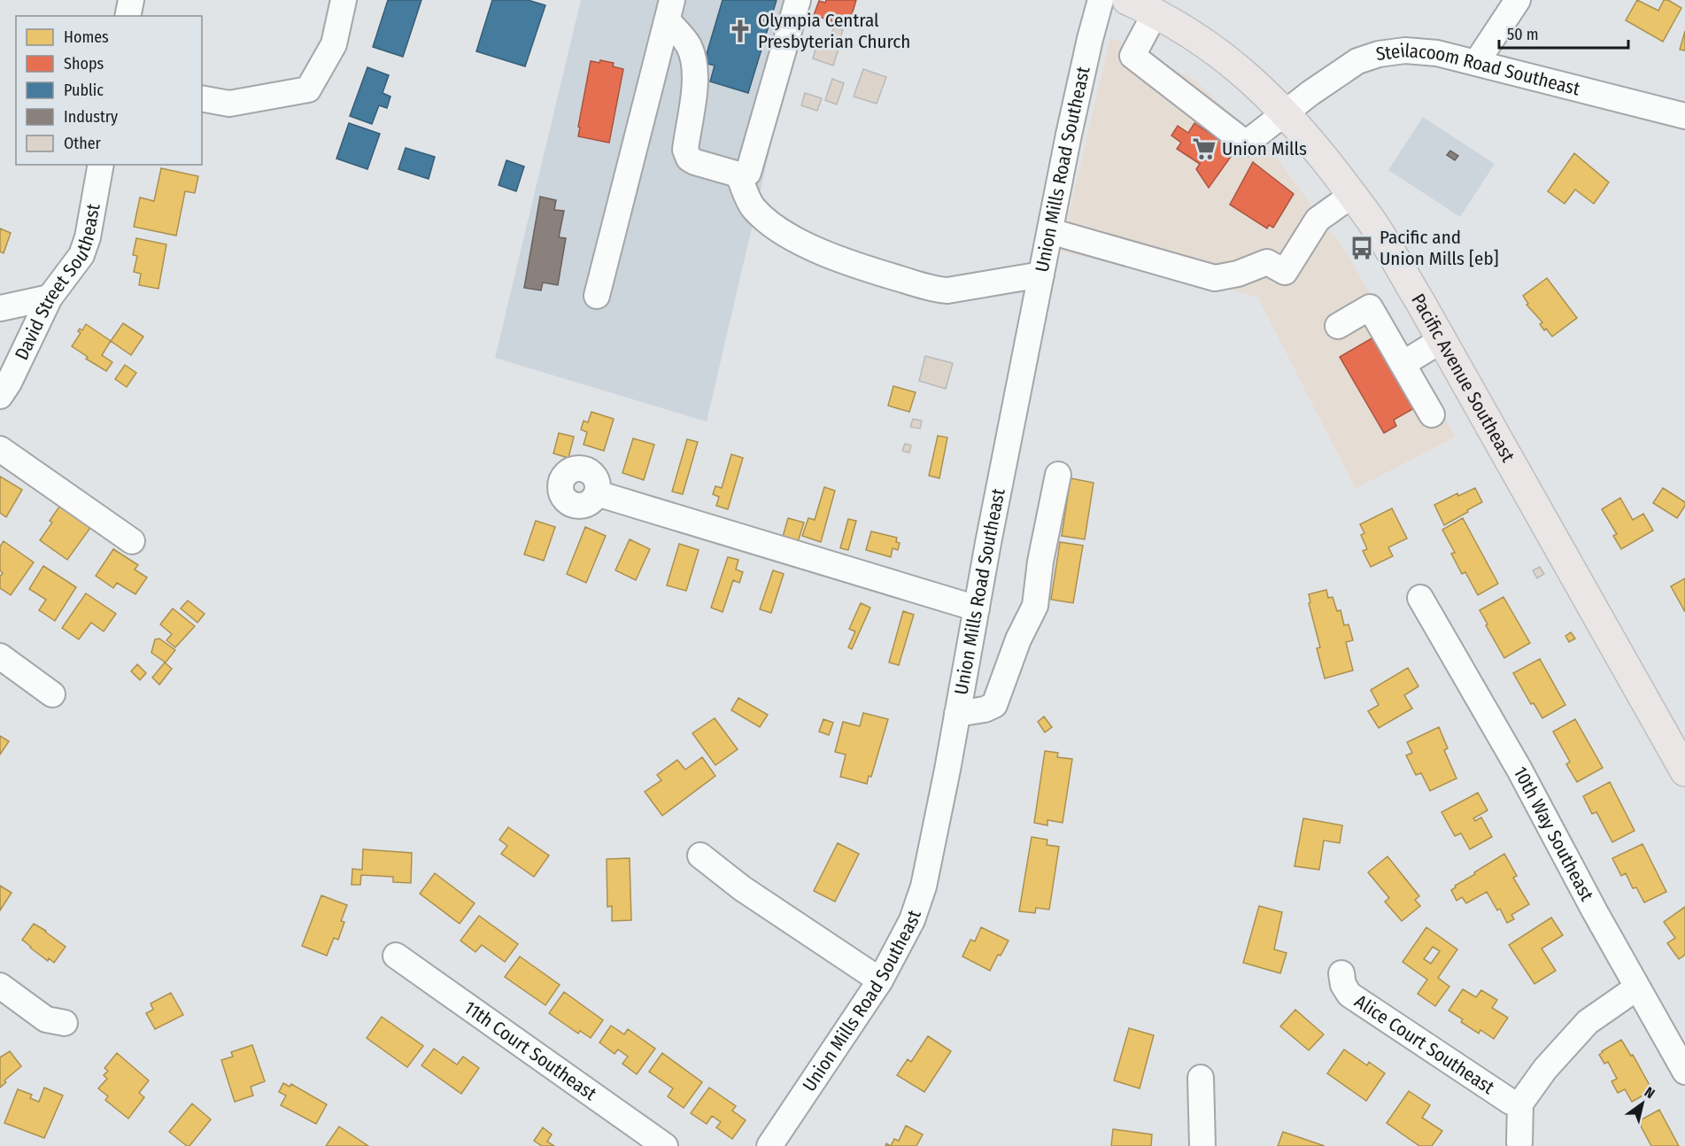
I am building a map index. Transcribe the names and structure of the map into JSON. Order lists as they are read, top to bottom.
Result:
{
  "streets": {
    "main road": ["Pacific Avenue Southeast"],
    "street": [
      "Steilacoom Road Southeast",
      "Union Mills Road Southeast",
      "David Street Southeast",
      "10th Way Southeast",
      "Alice Court Southeast",
      "11th Court Southeast"
    ]
  },
  "crossings": [
    ["Steilacoom Road Southeast", "Pacific Avenue Southeast"]
  ],
  "places": {
    "church": ["Olympia Central Presbyterian Church"],
    "supermarket": ["Union Mills"],
    "bus stop": ["Pacific and Union Mills [eb]"]
  },
  "legend": [
    "Homes",
    "Shops",
    "Public",
    "Industry",
    "Other"
  ],
  "scale_bar": "50 m",
  "north": "top right"
}
